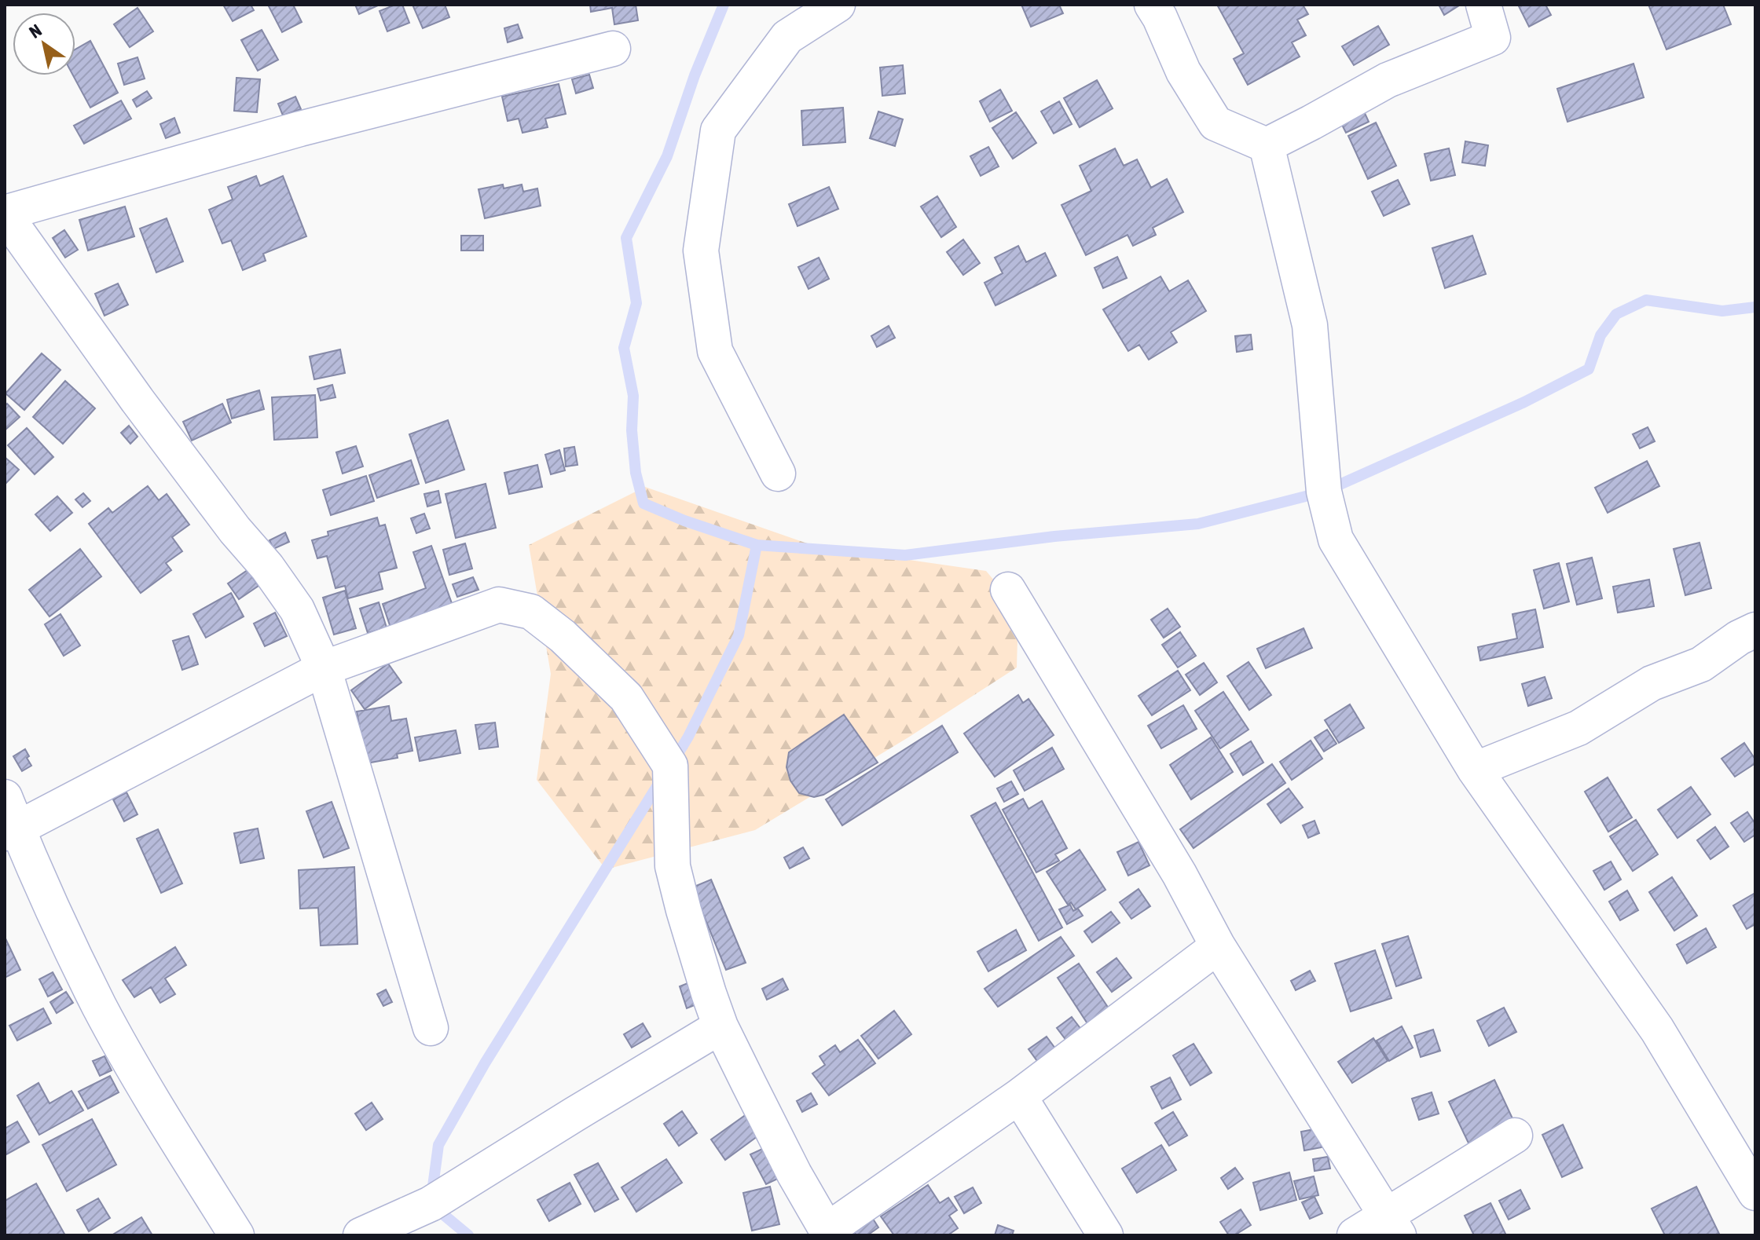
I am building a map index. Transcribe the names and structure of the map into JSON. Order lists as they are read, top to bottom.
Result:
{
  "north": "top left"
}
